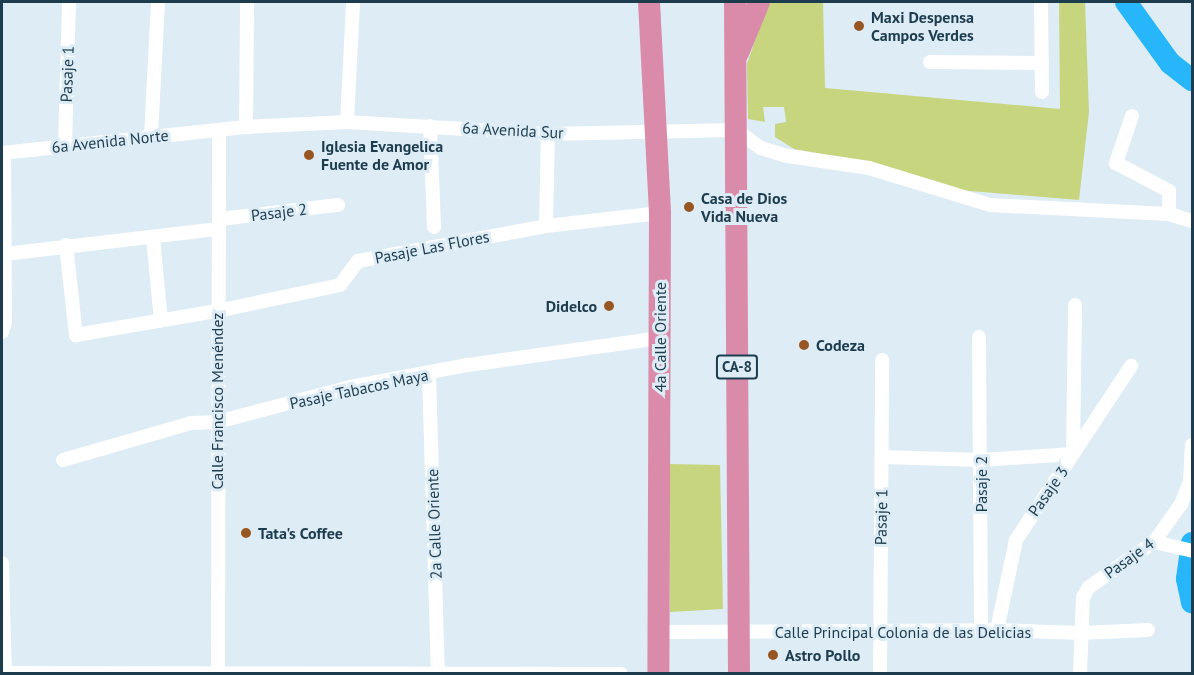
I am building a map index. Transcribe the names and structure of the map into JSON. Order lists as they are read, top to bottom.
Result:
{
  "streets": {
    "highway": ["4a Calle Oriente", "CA-8"],
    "street": [
      "Pasaje 1",
      "6a Avenida Sur",
      "6a Avenida Norte",
      "Pasaje 2",
      "Pasaje Las Flores",
      "Pasaje Tabacos Maya",
      "Calle Francisco Menéndez",
      "Pasaje 3",
      "2a Calle Oriente",
      "Pasaje 4",
      "Calle Principal Colonia de las Delicias"
    ]
  },
  "crossings": [
    ["Pasaje 1", "6a Avenida Norte"],
    ["Pasaje 1", "Calle Principal Colonia de las Delicias"],
    ["6a Avenida Sur", "6a Avenida Norte"],
    ["6a Avenida Sur", "4a Calle Oriente"],
    ["6a Avenida Sur", "CA-8"],
    ["6a Avenida Sur", "Calle Francisco Menéndez"],
    ["6a Avenida Norte", "Calle Francisco Menéndez"],
    ["Pasaje 2", "Pasaje Las Flores"],
    ["Pasaje 2", "Calle Francisco Menéndez"],
    ["Pasaje 2", "Calle Principal Colonia de las Delicias"],
    ["Pasaje Las Flores", "4a Calle Oriente"],
    ["Pasaje Las Flores", "Calle Francisco Menéndez"],
    ["4a Calle Oriente", "Pasaje Tabacos Maya"],
    ["4a Calle Oriente", "Calle Principal Colonia de las Delicias"],
    ["CA-8", "Calle Principal Colonia de las Delicias"],
    ["Pasaje Tabacos Maya", "Calle Francisco Menéndez"],
    ["Pasaje Tabacos Maya", "2a Calle Oriente"],
    ["Pasaje 3", "Calle Principal Colonia de las Delicias"],
    ["Pasaje 4", "Calle Principal Colonia de las Delicias"]
  ],
  "places": [
    "Maxi Despensa Campos Verdes",
    "Iglesia Evangelica Fuente de Amor",
    "Casa de Dios Vida Nueva",
    "Didelco",
    "Codeza",
    "Tata's Coffee",
    "Astro Pollo"
  ]
}
